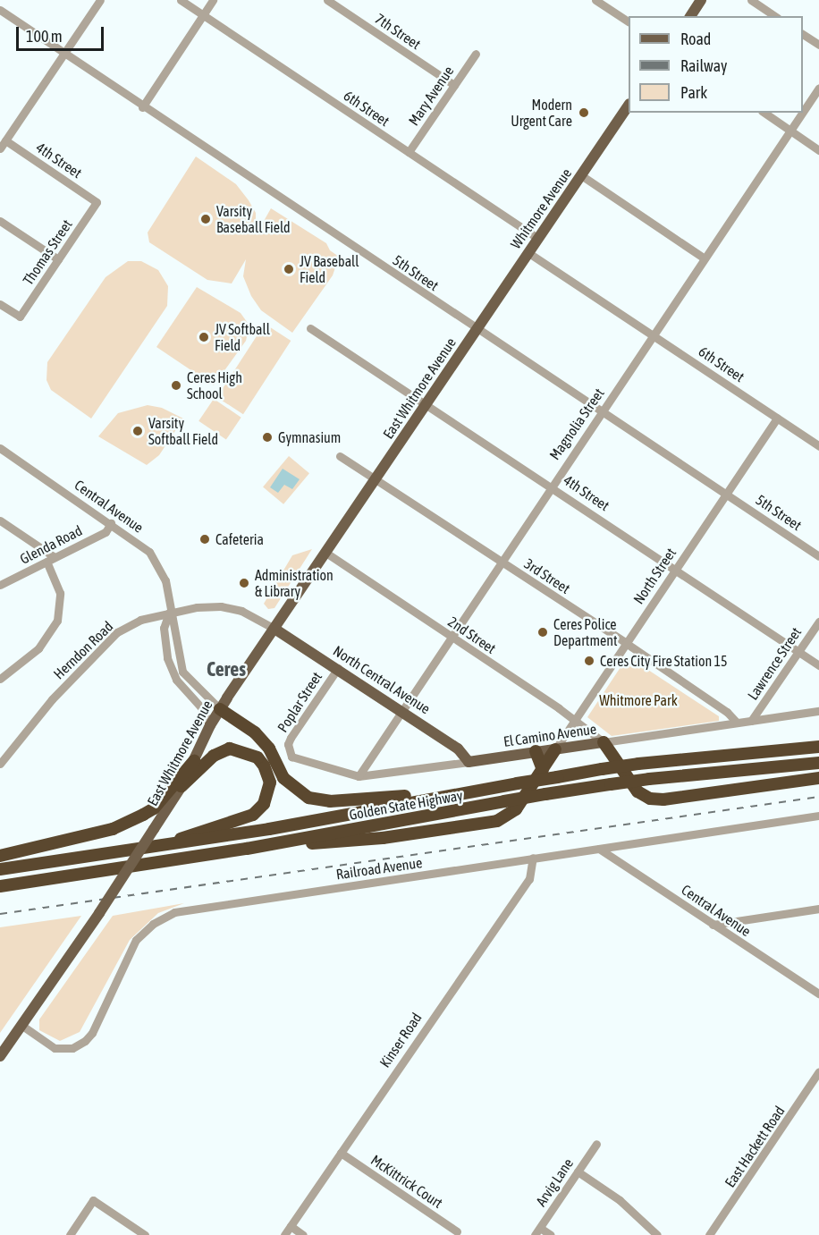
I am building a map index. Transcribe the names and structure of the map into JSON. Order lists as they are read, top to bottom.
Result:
{
  "streets": {
    "highway": ["Golden State Highway"],
    "main road": [
      "Whitmore Avenue",
      "East Whitmore Avenue",
      "North Central Avenue",
      "El Camino Avenue"
    ],
    "street": [
      "7th Street",
      "Mary Avenue",
      "6th Street",
      "4th Street",
      "Thomas Street",
      "5th Street",
      "Magnolia Street",
      "Central Avenue",
      "Glenda Road",
      "3rd Street",
      "North Street",
      "2nd Street",
      "Herndon Road",
      "Lawrence Street",
      "Poplar Street",
      "Railroad Avenue",
      "Kinser Road",
      "East Hackett Road",
      "McKittrick Court",
      "Arvig Lane"
    ]
  },
  "crossings": [
    ["7th Street", "Mary Avenue"],
    ["Mary Avenue", "6th Street"],
    ["6th Street", "Whitmore Avenue"],
    ["6th Street", "Magnolia Street"],
    ["6th Street", "North Street"],
    ["4th Street", "Thomas Street"],
    ["4th Street", "East Whitmore Avenue"],
    ["4th Street", "Magnolia Street"],
    ["4th Street", "North Street"],
    ["4th Street", "Lawrence Street"],
    ["Whitmore Avenue", "5th Street"],
    ["Whitmore Avenue", "East Whitmore Avenue"],
    ["5th Street", "East Whitmore Avenue"],
    ["5th Street", "Magnolia Street"],
    ["5th Street", "North Street"],
    ["East Whitmore Avenue", "3rd Street"],
    ["East Whitmore Avenue", "2nd Street"],
    ["East Whitmore Avenue", "Herndon Road"],
    ["East Whitmore Avenue", "North Central Avenue"],
    ["East Whitmore Avenue", "Railroad Avenue"],
    ["Magnolia Street", "3rd Street"],
    ["Magnolia Street", "2nd Street"],
    ["Magnolia Street", "North Central Avenue"],
    ["Magnolia Street", "El Camino Avenue"],
    ["Central Avenue", "Glenda Road"],
    ["Central Avenue", "Herndon Road"],
    ["Central Avenue", "Railroad Avenue"],
    ["3rd Street", "North Street"],
    ["3rd Street", "El Camino Avenue"],
    ["North Street", "2nd Street"],
    ["North Street", "El Camino Avenue"],
    ["2nd Street", "El Camino Avenue"],
    ["Herndon Road", "North Central Avenue"],
    ["Lawrence Street", "El Camino Avenue"],
    ["North Central Avenue", "Poplar Street"],
    ["North Central Avenue", "El Camino Avenue"],
    ["Poplar Street", "El Camino Avenue"],
    ["Railroad Avenue", "Kinser Road"],
    ["Kinser Road", "McKittrick Court"]
  ],
  "districts": ["Ceres"],
  "parks": ["Whitmore Park"],
  "places": [
    "Modern Urgent Care",
    "Varsity Baseball Field",
    "JV Baseball Field",
    "JV Softball Field",
    "Ceres High School",
    "Varsity Softball Field",
    "Gymnasium",
    "Cafeteria",
    "Administration & Library",
    "Ceres Police Department",
    "Ceres City Fire Station 15"
  ],
  "legend": ["Road", "Railway", "Park"],
  "scale_bar": "100 m"
}
